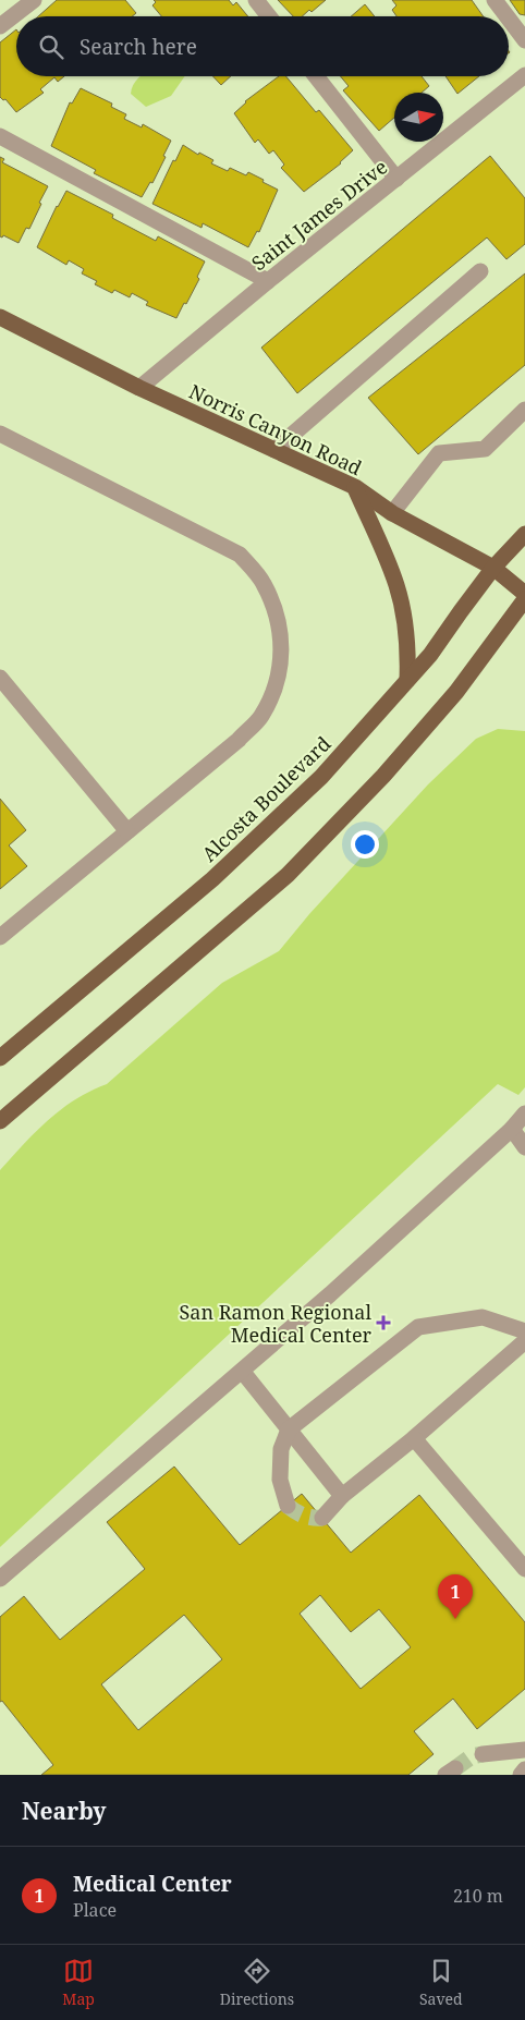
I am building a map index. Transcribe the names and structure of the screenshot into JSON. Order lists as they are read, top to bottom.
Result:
{
  "streets": {
    "main road": ["Norris Canyon Road", "Alcosta Boulevard"],
    "lane": ["Saint James Drive"]
  },
  "crossings": [
    ["Saint James Drive", "Norris Canyon Road"],
    ["Norris Canyon Road", "Alcosta Boulevard"]
  ],
  "places": {
    "health": ["San Ramon Regional Medical Center"]
  },
  "north": "right",
  "page": {
    "search": "Search here",
    "pins": "1",
    "heading": "Nearby",
    "list": [
      {
        "mark": "1",
        "name": "Medical Center",
        "note": "Place",
        "value": "210 m"
      }
    ],
    "nav": ["Map", "Directions", "Saved"]
  }
}
